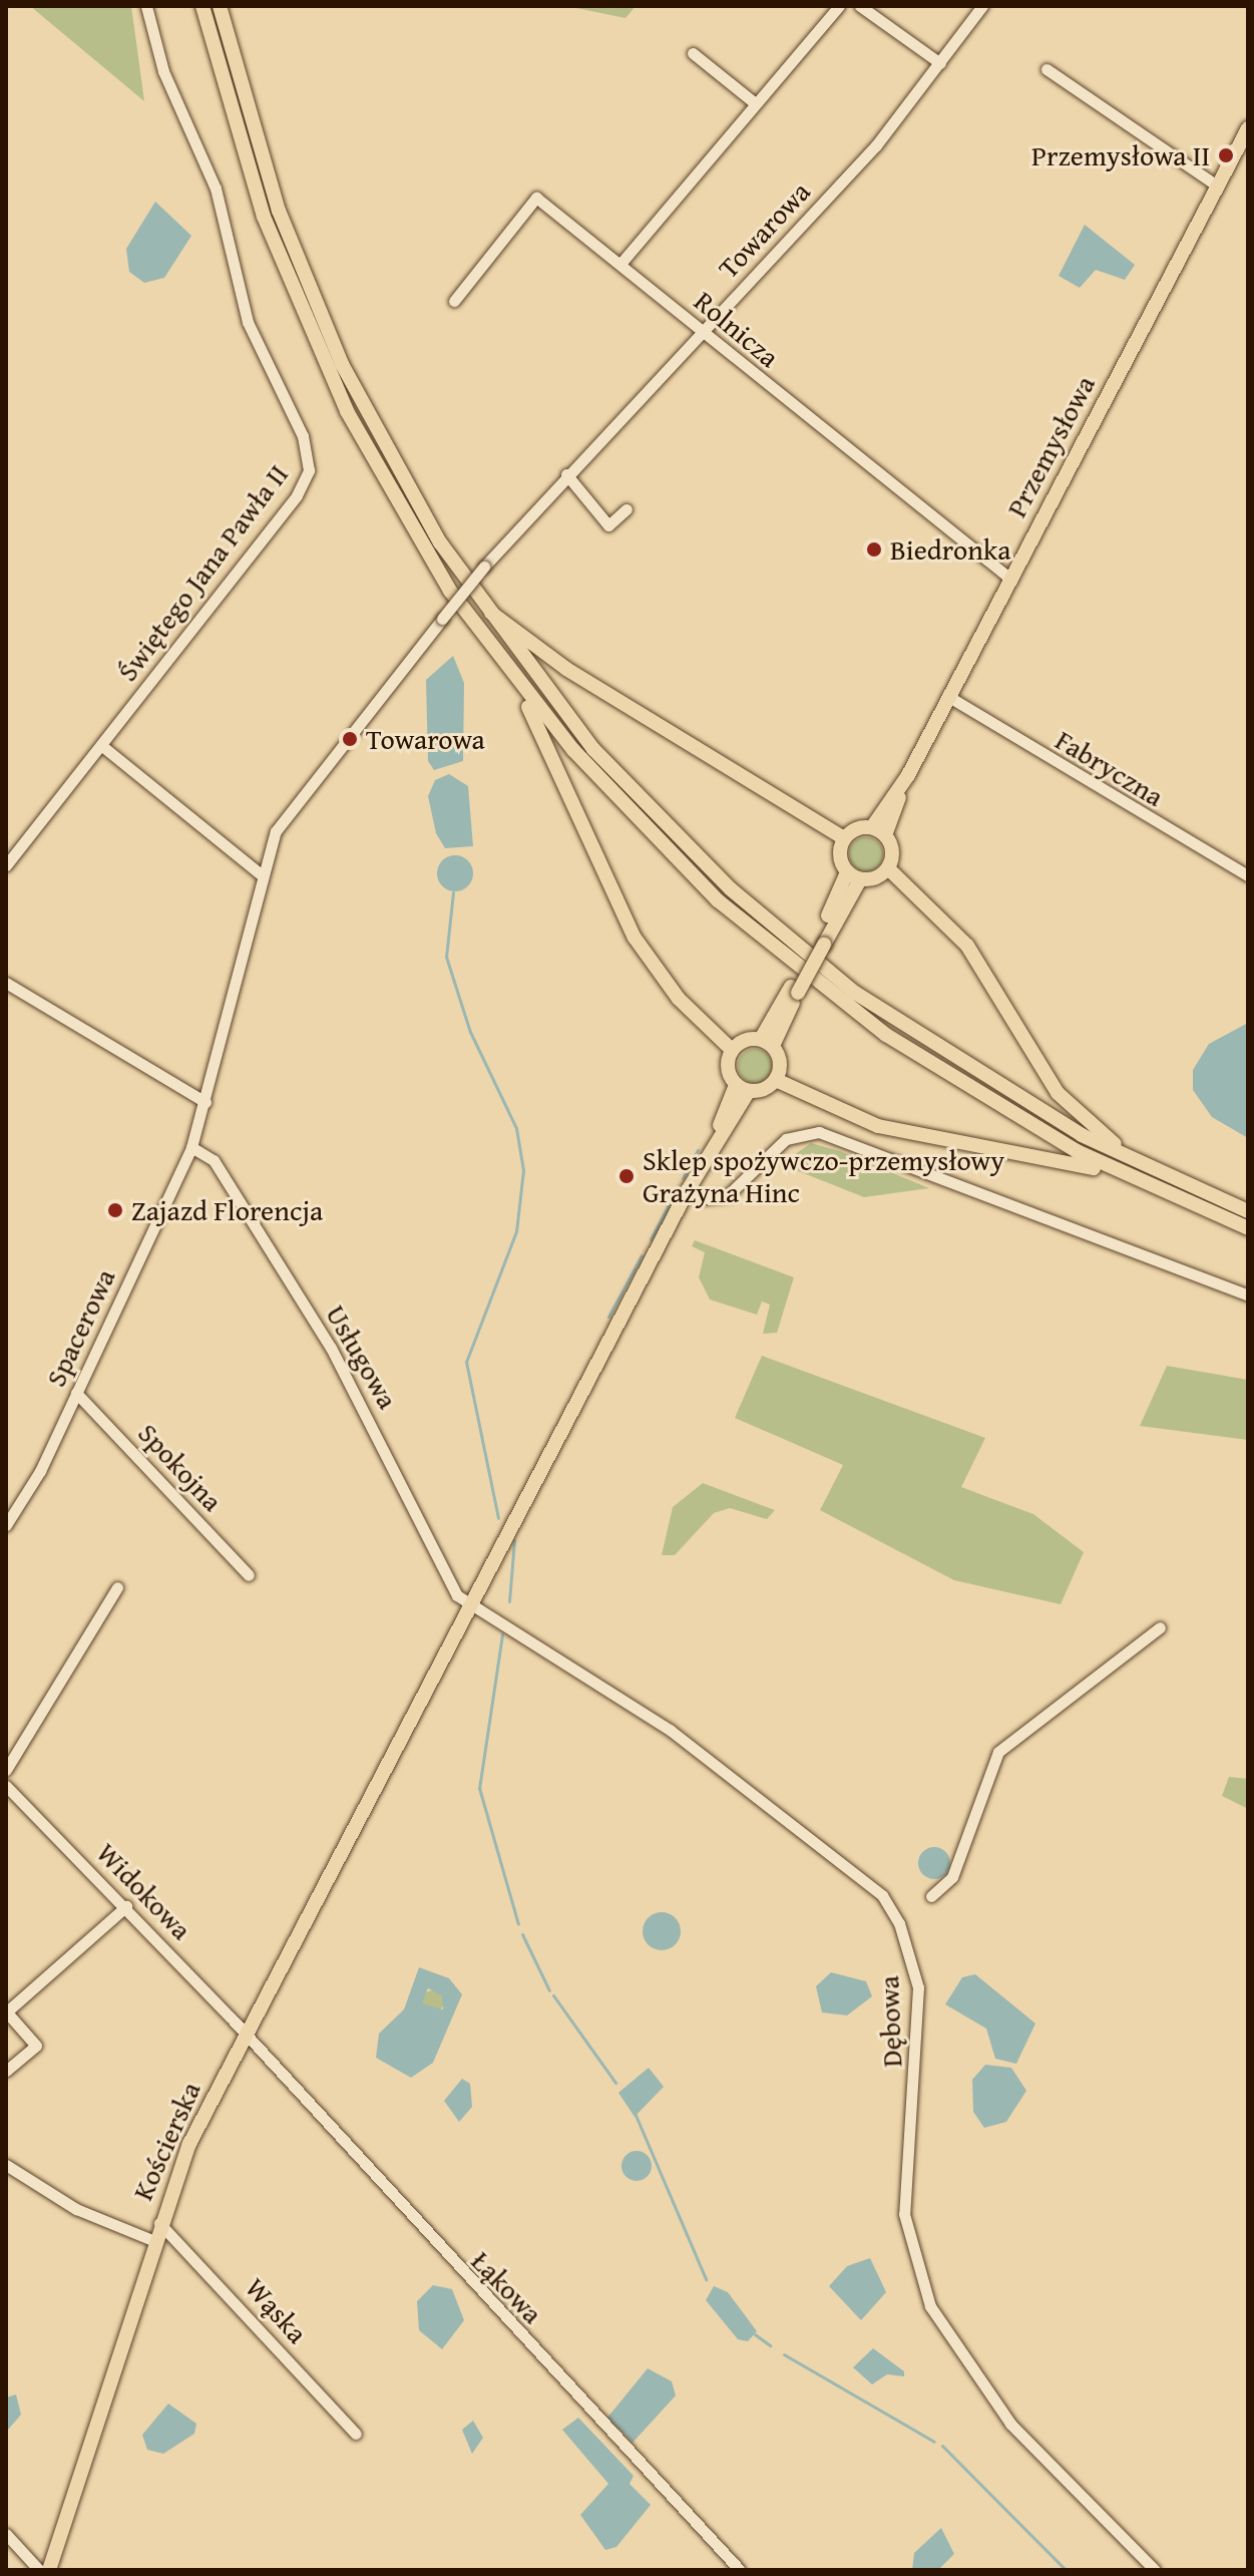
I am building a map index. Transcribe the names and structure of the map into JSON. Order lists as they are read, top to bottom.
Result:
{
  "streets": {
    "main road": ["Przemysłowa", "Kościerska"],
    "street": [
      "Towarowa",
      "Rolnicza",
      "Świętego Jana Pawła II",
      "Fabryczna",
      "Spacerowa",
      "Usługowa",
      "Spokojna",
      "Widokowa",
      "Dębowa",
      "Łąkowa",
      "Wąska"
    ]
  },
  "crossings": [
    ["Towarowa", "Rolnicza"],
    ["Towarowa", "Spacerowa"],
    ["Towarowa", "Usługowa"],
    ["Rolnicza", "Przemysłowa"],
    ["Przemysłowa", "Fabryczna"],
    ["Spacerowa", "Usługowa"],
    ["Spacerowa", "Spokojna"],
    ["Usługowa", "Dębowa"],
    ["Usługowa", "Kościerska"],
    ["Widokowa", "Kościerska"],
    ["Widokowa", "Łąkowa"],
    ["Dębowa", "Kościerska"],
    ["Kościerska", "Łąkowa"],
    ["Kościerska", "Wąska"]
  ],
  "places": [
    "Przemysłowa II",
    "Biedronka",
    "Towarowa",
    "Sklep spożywczo-przemysłowy Grażyna Hinc",
    "Zajazd Florencja"
  ]
}
